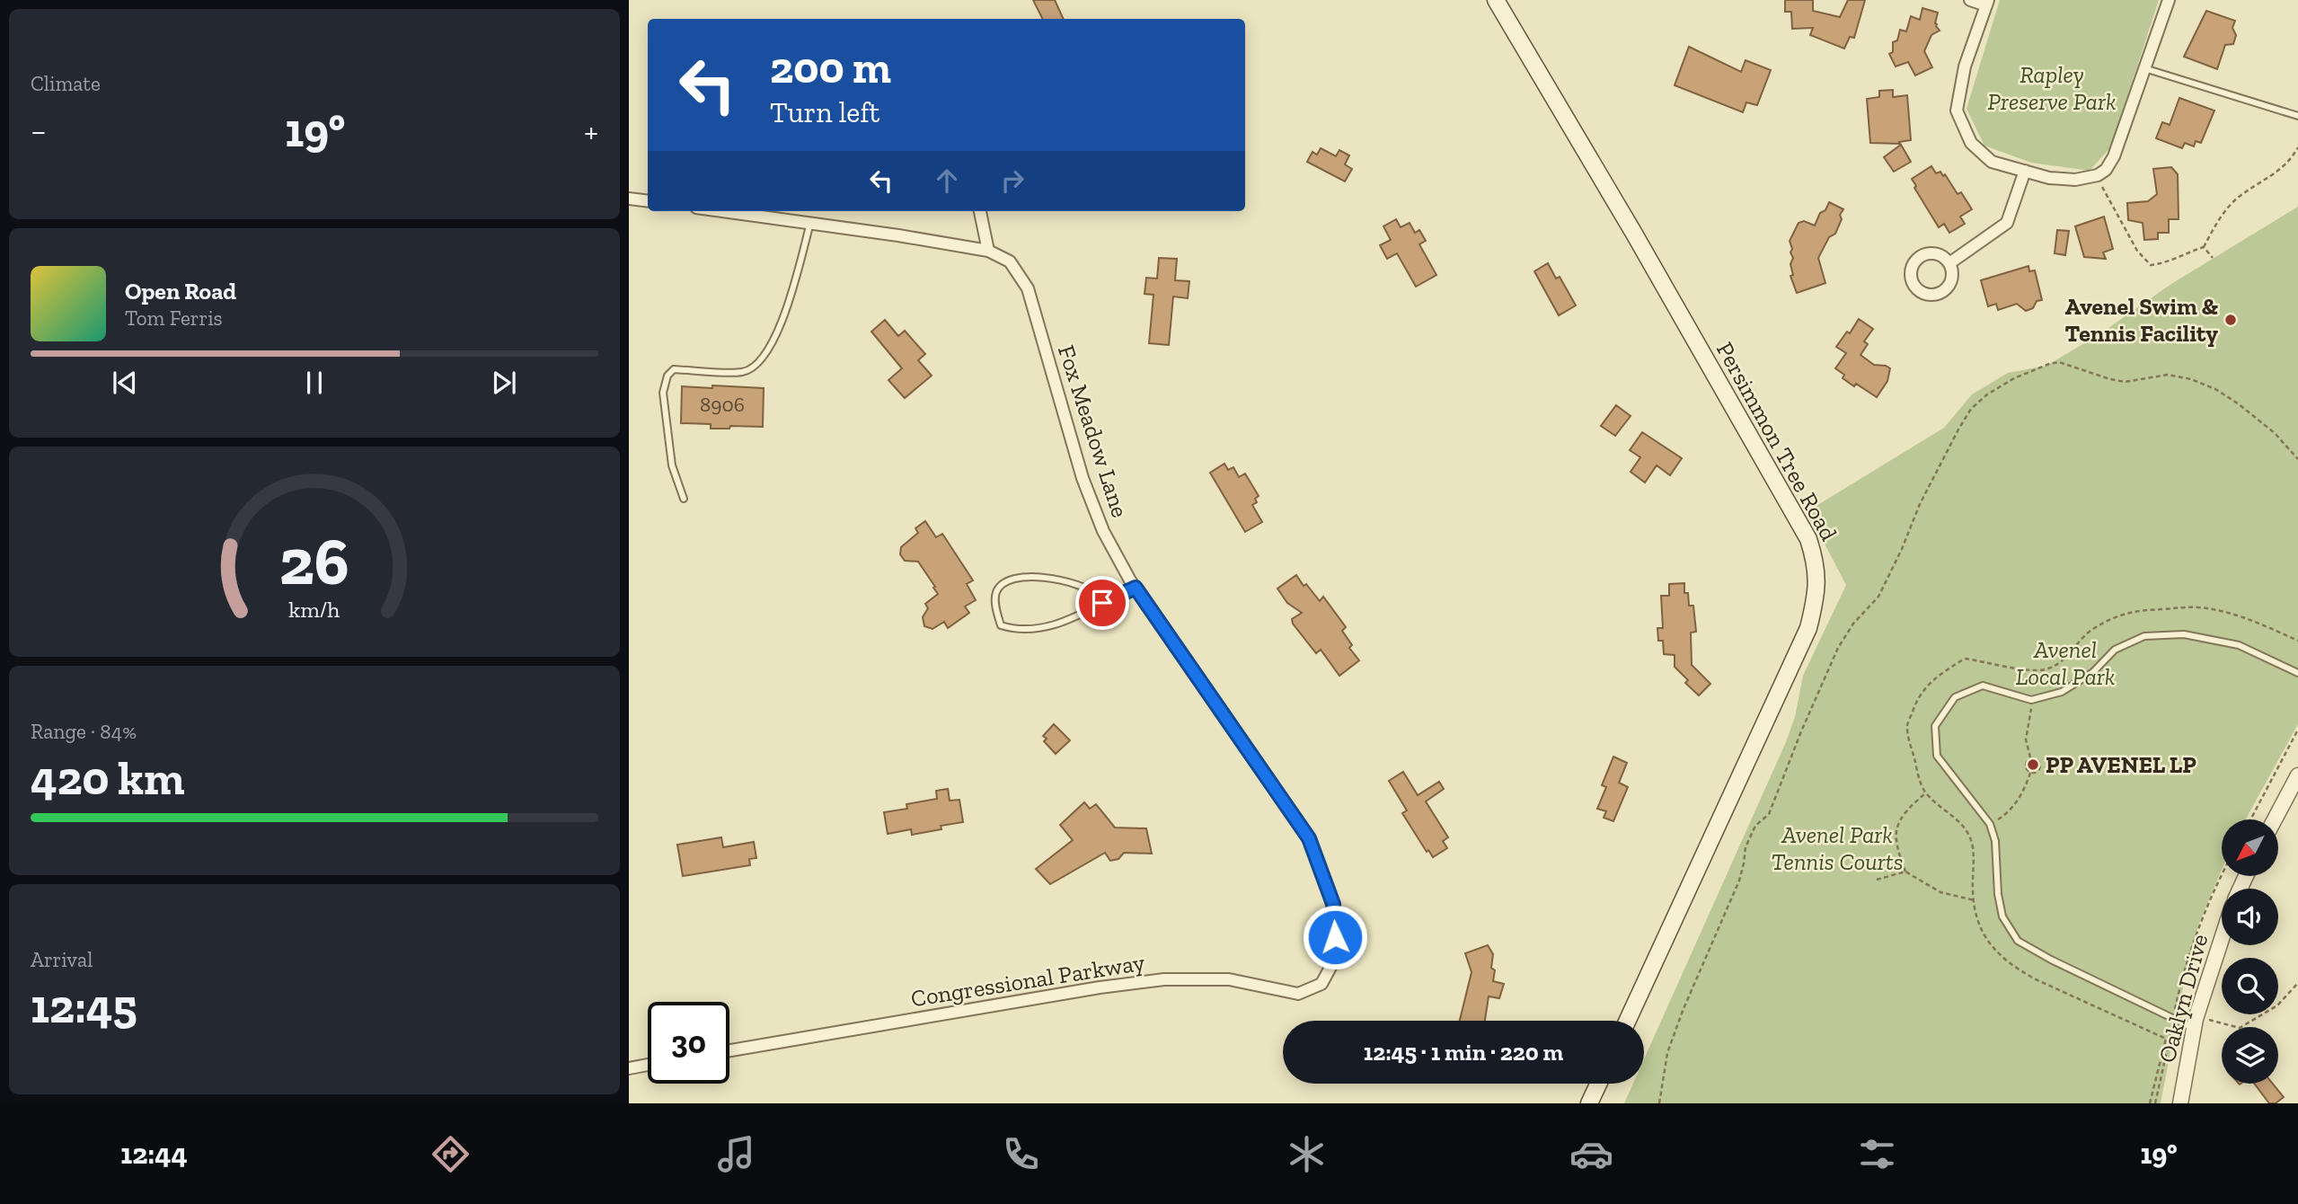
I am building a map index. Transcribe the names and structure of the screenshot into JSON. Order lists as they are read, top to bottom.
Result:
{
  "streets": {
    "main road": ["Persimmon Tree Road"],
    "street": ["Fox Meadow Lane", "Congressional Parkway", "Oaklyn Drive"]
  },
  "crossings": [
    ["Fox Meadow Lane", "Congressional Parkway"]
  ],
  "parks": ["Rapley Preserve Park", "Avenel Local Park", "Avenel Park Tennis Courts"],
  "places": ["Avenel Swim & Tennis Facility", "PP AVENEL LP"],
  "house_numbers": ["8906"],
  "north": "bottom left",
  "page": {
    "tile": [
      "Climate",
      ["Range · 84%", "420 km"],
      ["Arrival", "12:45"]
    ],
    "turn": ["200 m", "Turn left"],
    "heat": ["−", "19°", "+"],
    "song": ["Open Road", "Tom Ferris"],
    "limit": "30",
    "trip": "12:45 · 1 min · 220 m",
    "tabs": ["12:44", "19°"],
    "gauge": ["26", "km/h"]
  }
}
